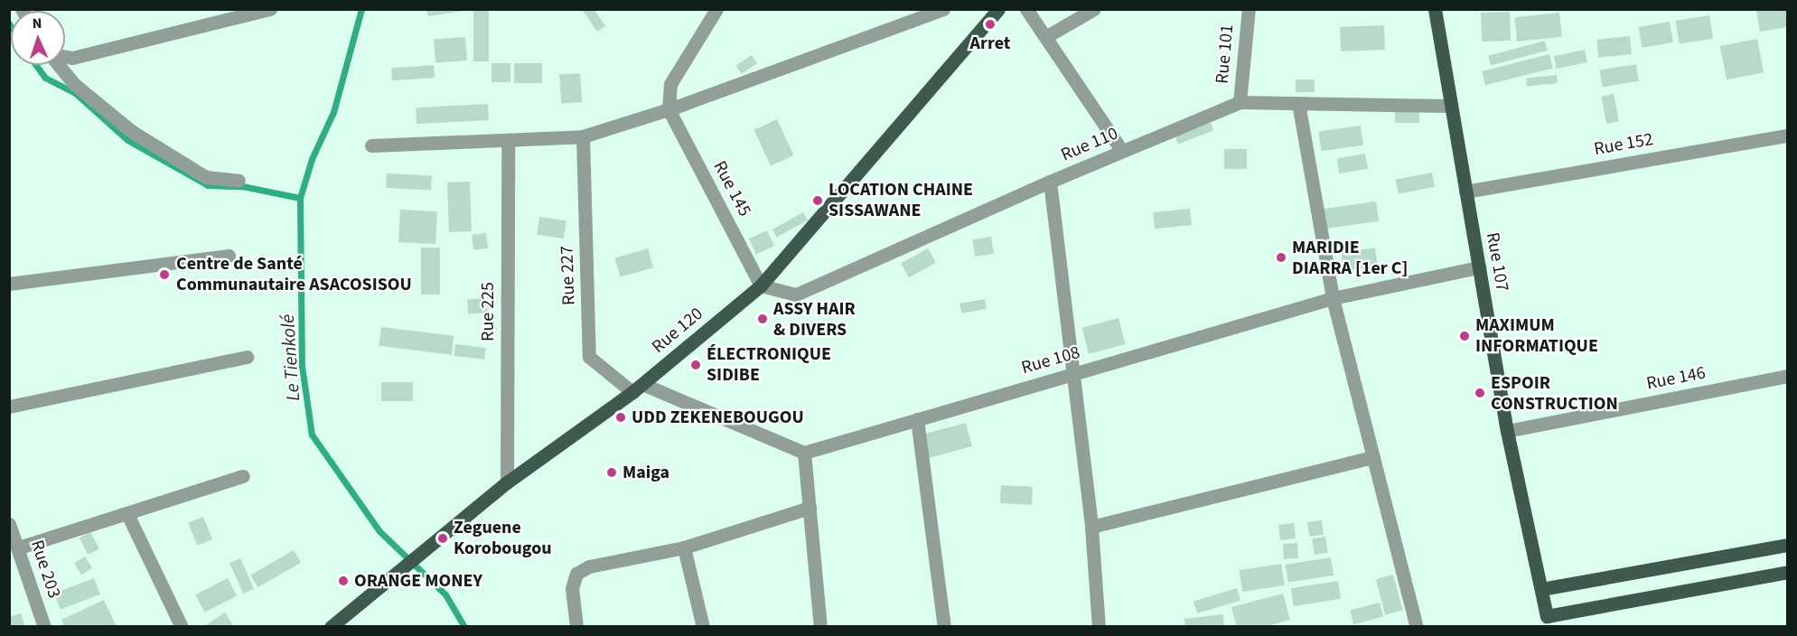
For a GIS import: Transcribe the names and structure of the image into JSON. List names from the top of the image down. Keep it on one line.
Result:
{"streets":{"main road":["Rue 107","Rue 120"],"street":["Rue 101","Rue 110","Rue 152","Rue 145","Rue 227","Rue 225","Rue 108","Rue 146","Rue 203"]},"crossings":[["Rue 101","Rue 110"],["Rue 110","Rue 145"],["Rue 110","Rue 107"],["Rue 110","Rue 120"],["Rue 152","Rue 107"],["Rue 145","Rue 120"],["Rue 107","Rue 108"],["Rue 107","Rue 146"],["Rue 227","Rue 120"],["Rue 225","Rue 120"]],"water":["Le Tienkolé"],"places":["Arret","LOCATION CHAINE SISSAWANE","MARIDIE DIARRA [1er C]","Centre de Santé Communautaire ASACOSISOU","ASSY HAIR & DIVERS","MAXIMUM INFORMATIQUE","ÉLECTRONIQUE SIDIBE","ESPOIR CONSTRUCTION","UDD ZEKENEBOUGOU","Maiga","Zeguene Korobougou","ORANGE MONEY"],"north":"top"}
